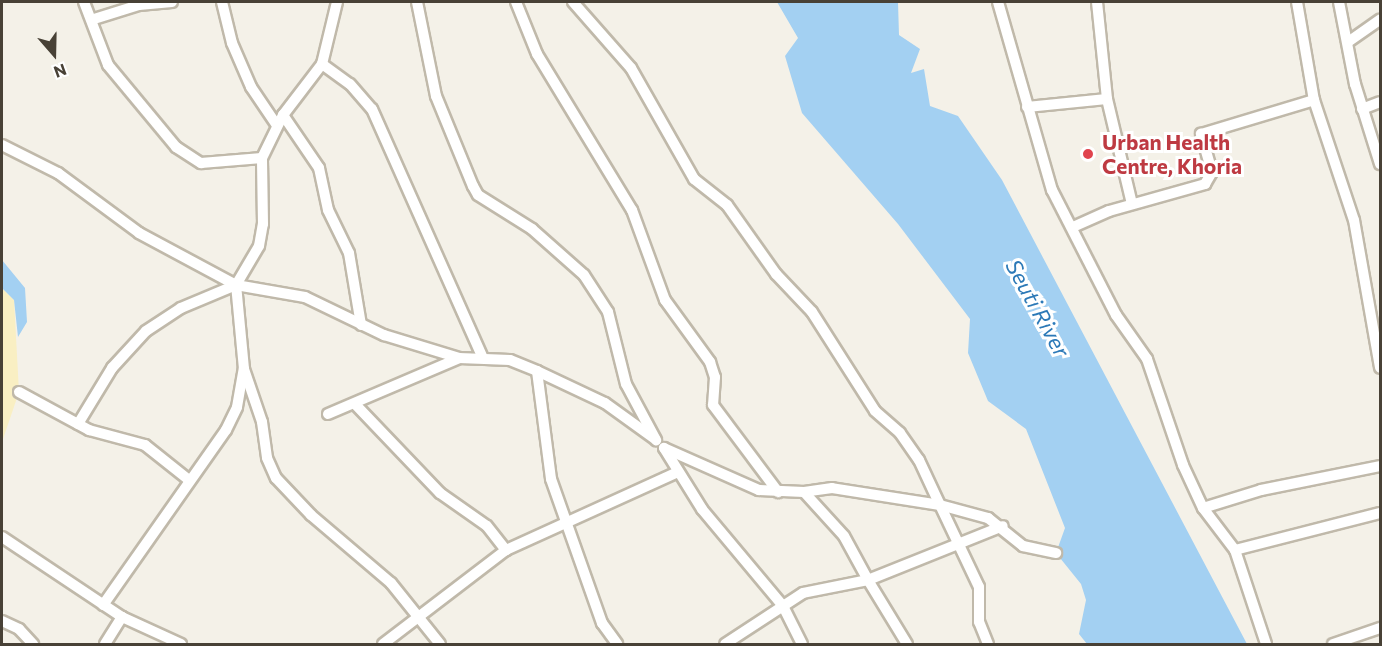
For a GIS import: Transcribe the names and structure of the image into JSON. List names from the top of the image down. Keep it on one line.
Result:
{"water":["Seuti River"],"places":["Urban Health Centre, Khoria"],"north":"bottom"}
